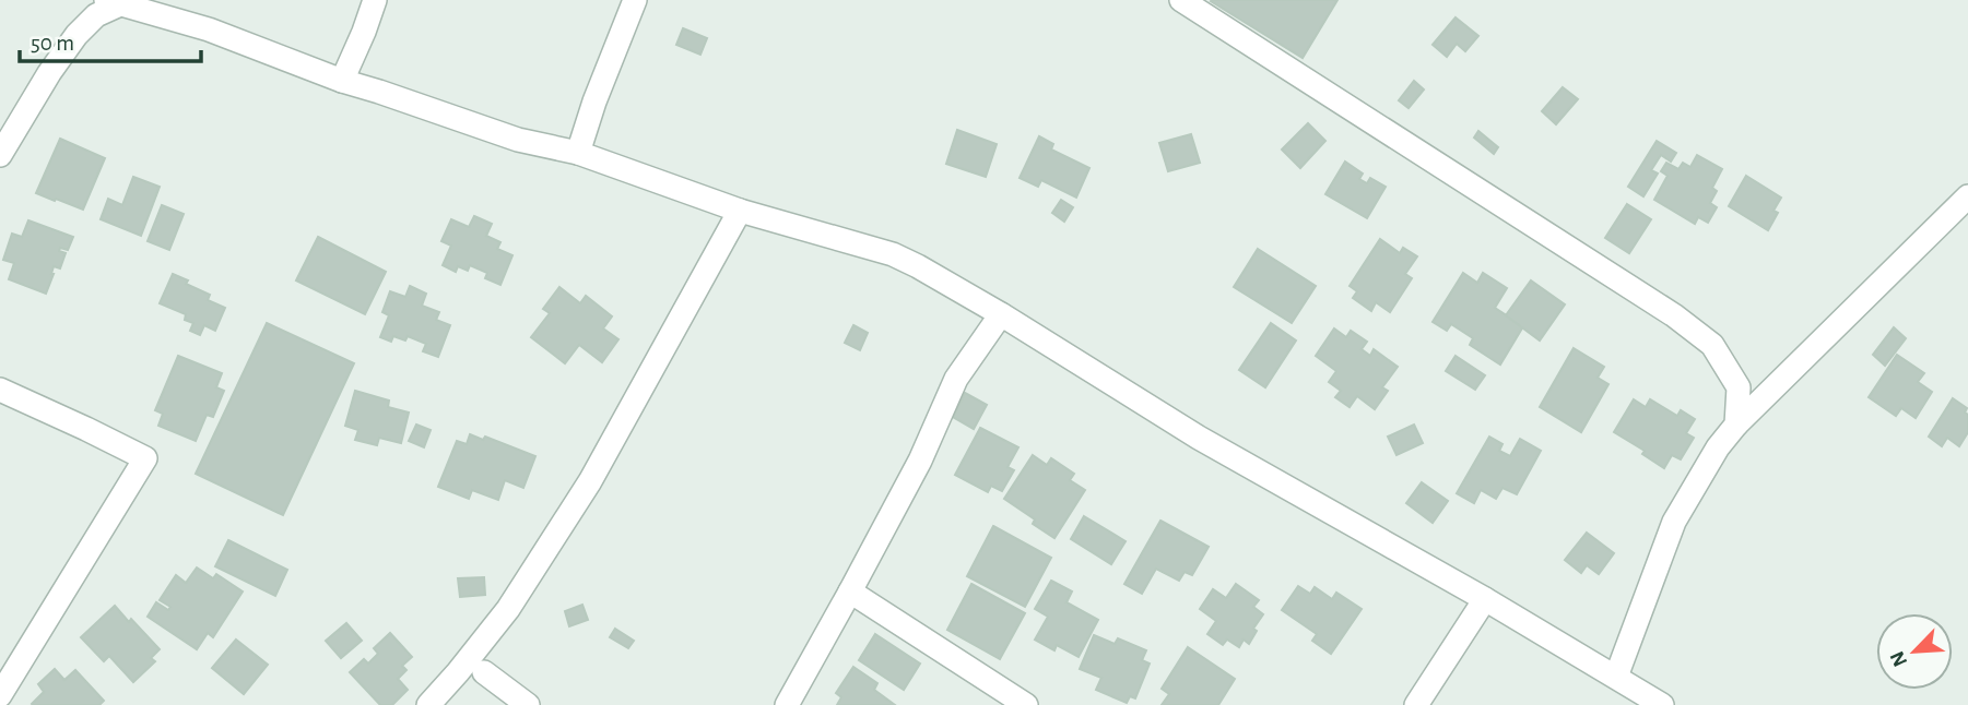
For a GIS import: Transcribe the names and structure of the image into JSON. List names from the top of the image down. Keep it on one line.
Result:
{"scale_bar":"50 m","north":"bottom left"}
